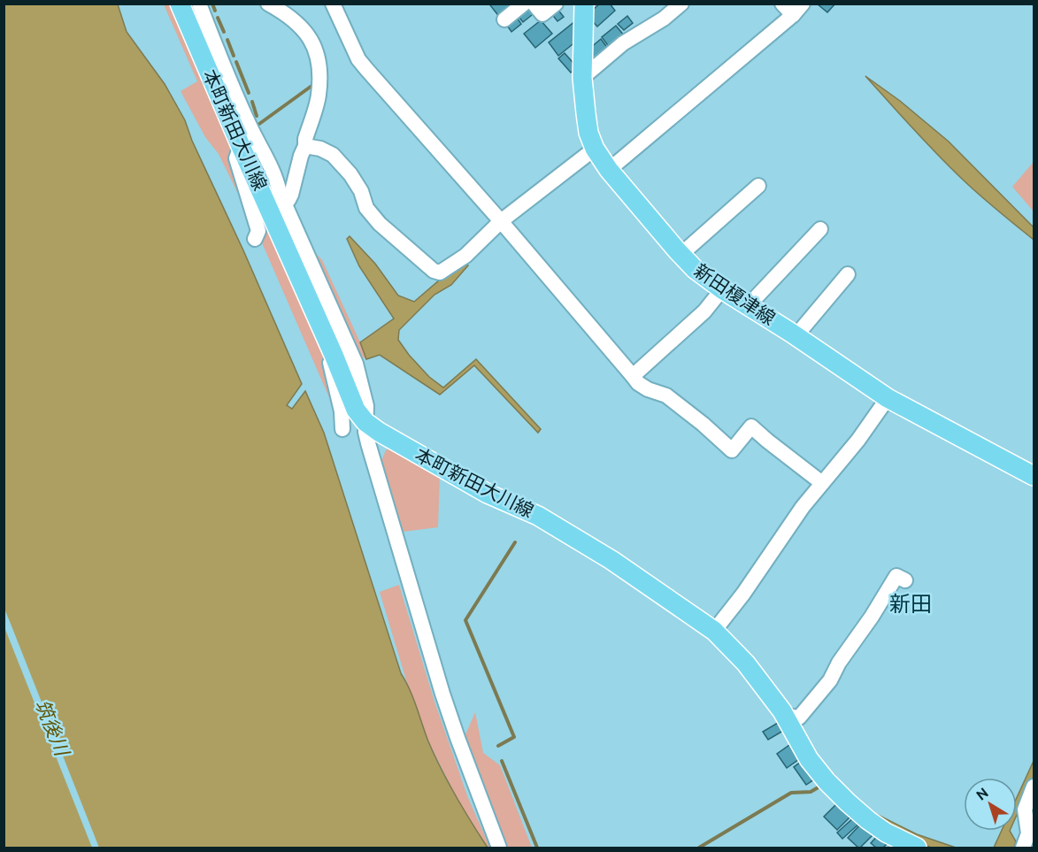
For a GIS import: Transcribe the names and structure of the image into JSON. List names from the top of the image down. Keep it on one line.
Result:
{"streets":{"main road":["本町新田大川線","新田榎津線"]},"districts":["新田"],"water":["筑後川"],"north":"top left"}
